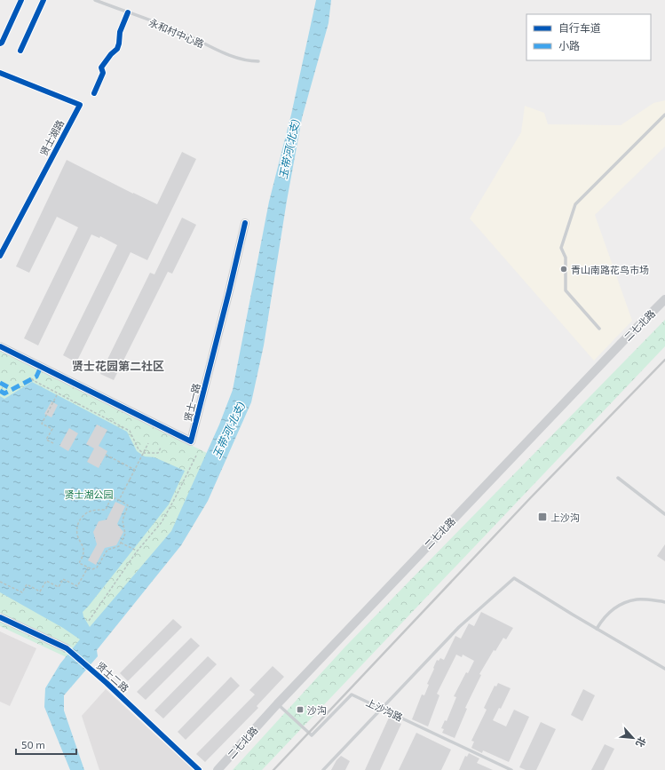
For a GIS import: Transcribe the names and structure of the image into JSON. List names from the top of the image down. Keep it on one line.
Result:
{"streets":{"main road":["二七北路","贤士一路","贤士二路"],"street":["贤士湖路"],"lane":["永和村中心路","上沙沟路"]},"crossings":[["二七北路","上沙沟路"]],"districts":["贤士花园第二社区"],"water":["玉带河(北支)"],"parks":["贤士湖公园"],"places":{"other":["青山南路花鸟市场"],"transit":["上沙沟","沙沟"]},"legend":["自行车道","小路"],"scale_bar":"50 m","north":"bottom right"}
